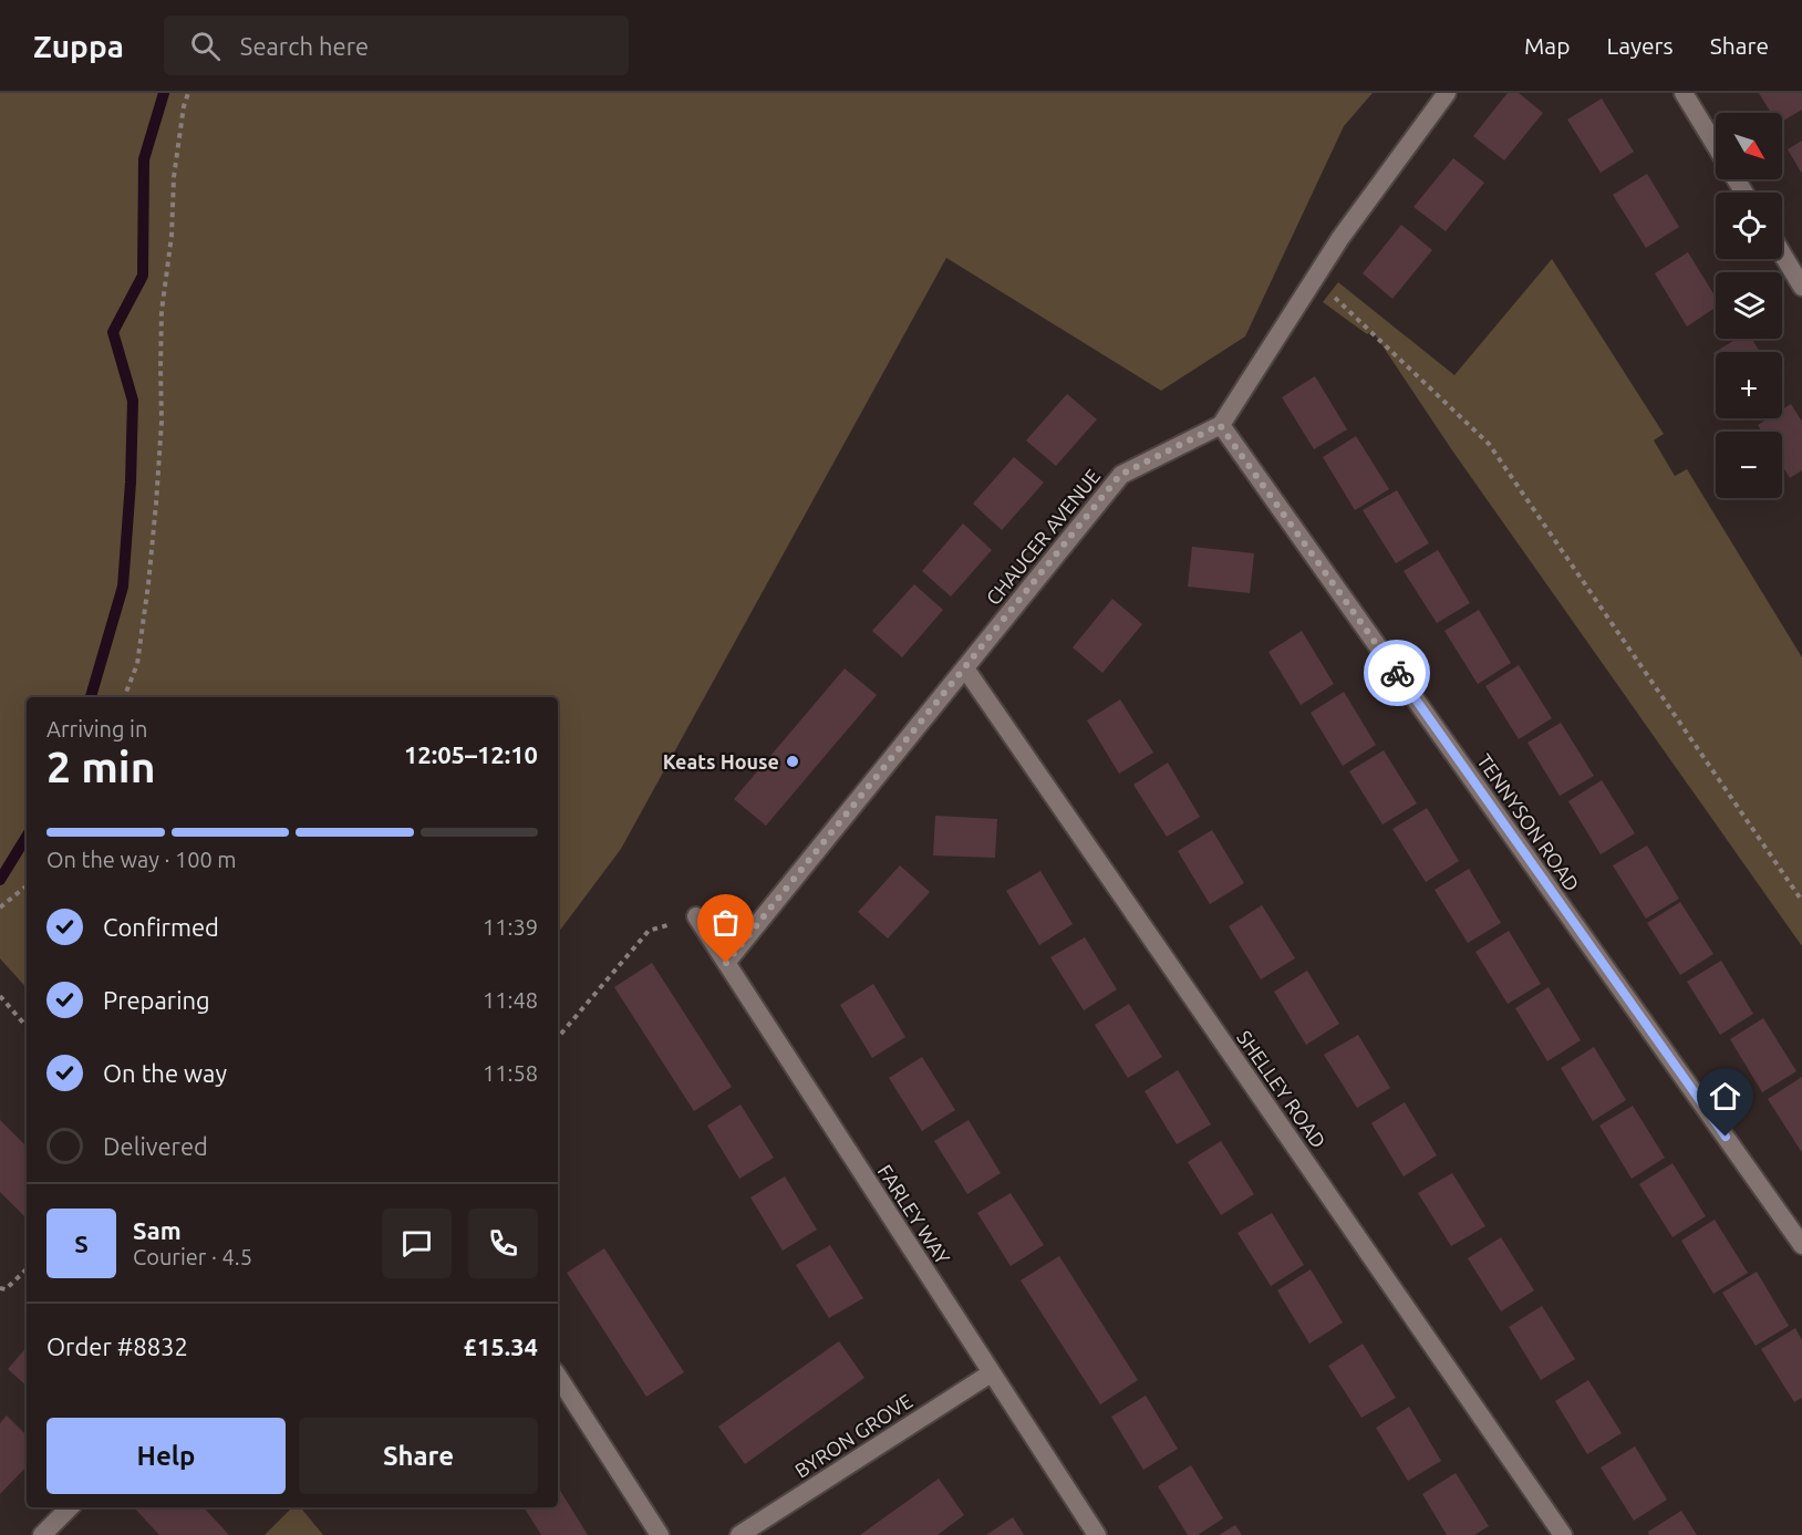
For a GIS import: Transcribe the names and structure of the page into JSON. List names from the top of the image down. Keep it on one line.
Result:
{"streets":{"street":["CHAUCER AVENUE","TENNYSON ROAD","SHELLEY ROAD","FARLEY WAY","BYRON GROVE"]},"crossings":[["CHAUCER AVENUE","TENNYSON ROAD"],["CHAUCER AVENUE","SHELLEY ROAD"],["CHAUCER AVENUE","FARLEY WAY"],["FARLEY WAY","BYRON GROVE"]],"places":["Keats House"],"north":"bottom right","page":{"header":"Zuppa","search":"Search here","nav":["Map","Layers","Share"],"map_buttons":["+","−"],"heading":["2 min","Arriving in","12:05–12:10"],"panel":["Sam","Courier · 4.5","Order #8832","£15.34"],"bar":"On the way · 100 m","list":[["Confirmed","11:39"],["Preparing","11:48"],["On the way","11:58"],"Delivered"],"round":"S","buttons":["Help","Share"]}}
